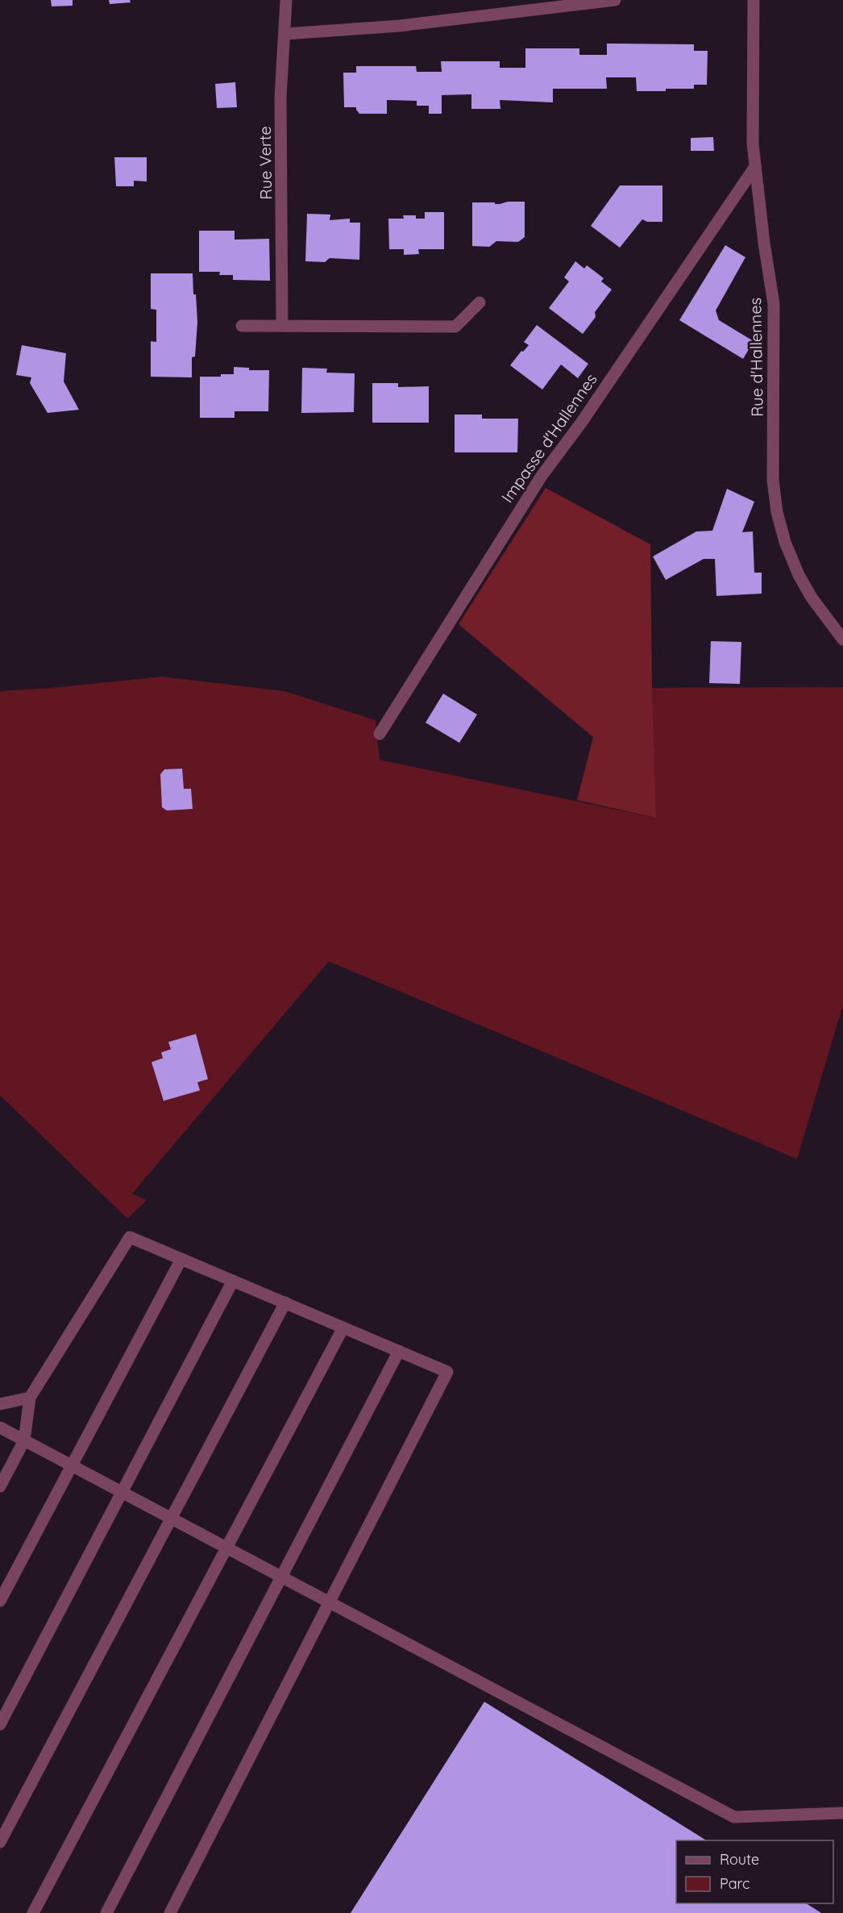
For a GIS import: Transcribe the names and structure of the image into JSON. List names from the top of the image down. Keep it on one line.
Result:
{"streets":{"street":["Rue Verte","Rue d'Hallennes","Impasse d'Hallennes"]},"crossings":[["Rue d'Hallennes","Impasse d'Hallennes"]],"legend":["Route","Parc"]}
